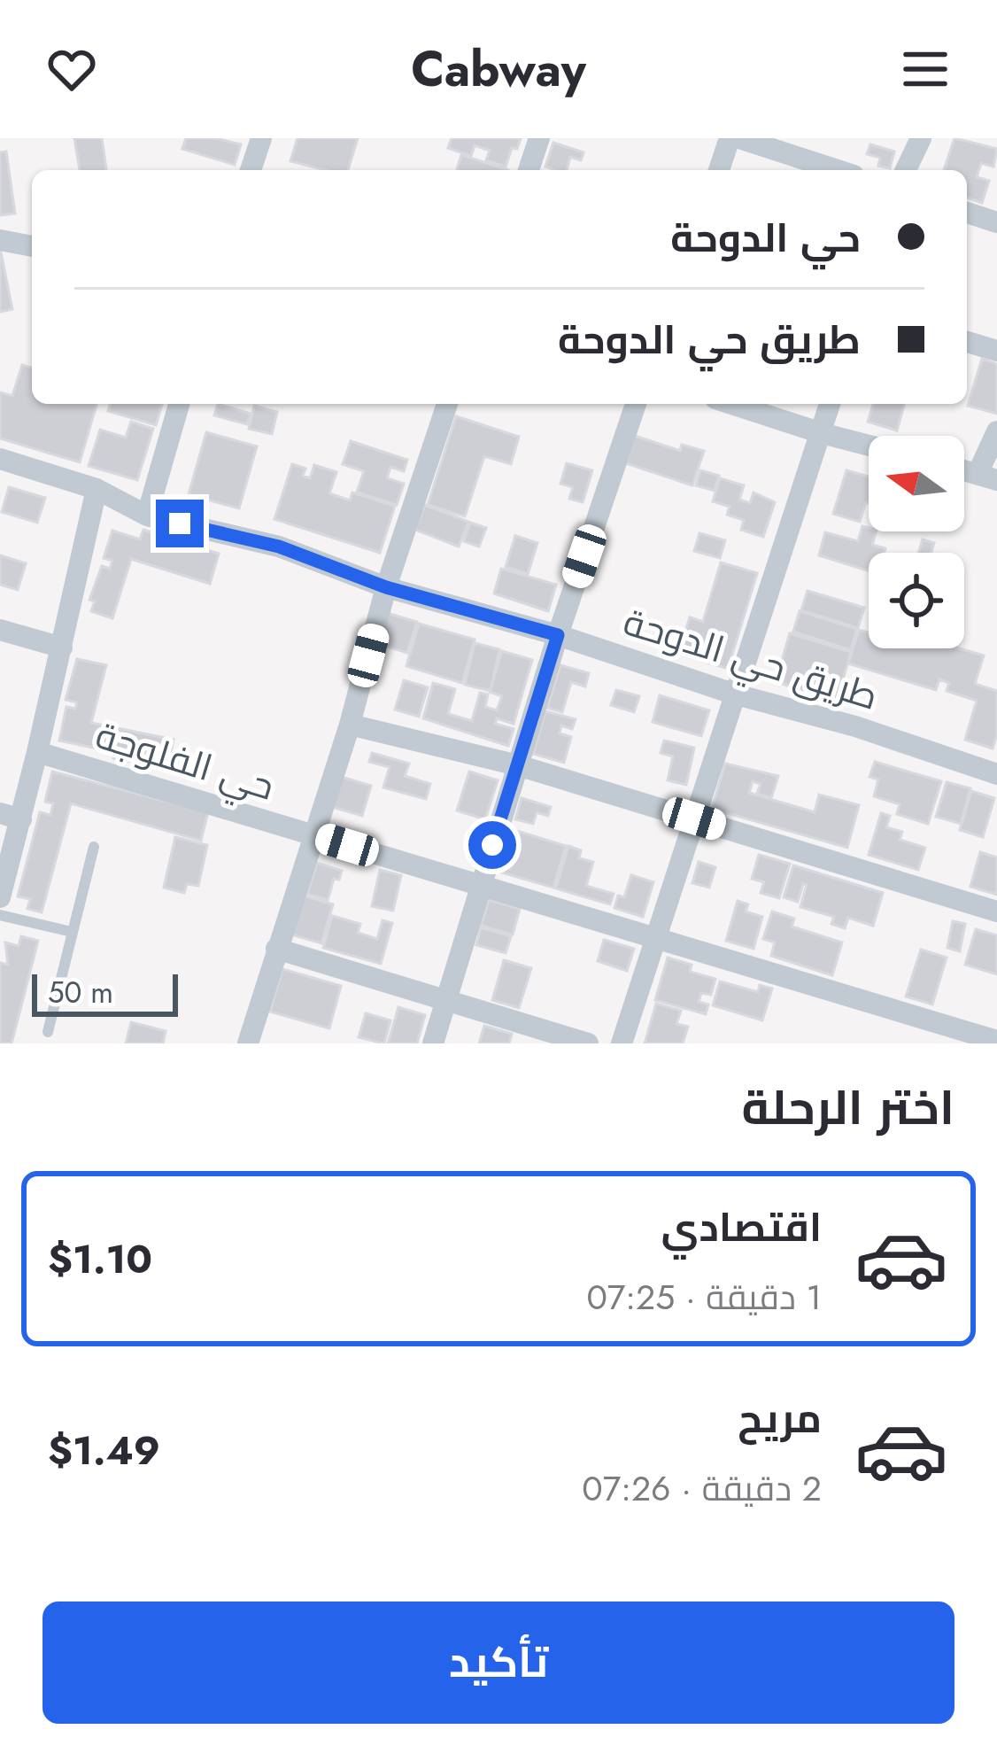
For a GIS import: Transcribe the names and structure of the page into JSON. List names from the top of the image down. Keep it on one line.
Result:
{"streets":{"street":["طريق حي الدوحة","حي الفلوجة"]},"crossings":[["طريق حي الدوحة","حي الفلوجة"]],"scale_bar":"50 m","north":"left","page":{"header":"Cabway","banner":["حي الدوحة","طريق حي الدوحة"],"scale":"50 m","heading":"اختر الرحلة","list":[{"name":"اقتصادي","note":"1 دقيقة · 07:25","value":"$1.10"},{"name":"مريح","note":"2 دقيقة · 07:26","value":"$1.49"}],"buttons":"تأكيد"}}
